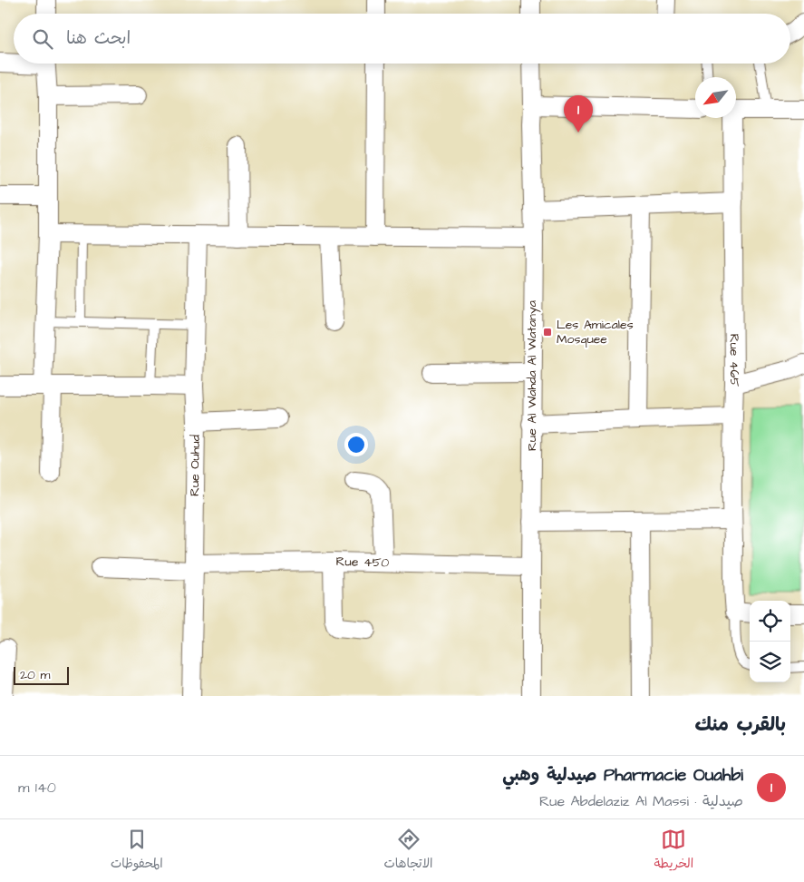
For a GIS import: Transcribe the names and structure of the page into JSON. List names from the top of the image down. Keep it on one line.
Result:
{"streets":{"street":["Rue 465","Rue Al Wahda Al Watanya","Rue Ouhud","Rue 450"]},"crossings":[["Rue Al Wahda Al Watanya","Rue 450"],["Rue Ouhud","Rue 450"]],"places":{"transit":["Les Amicales Mosquee"]},"scale_bar":"20 m","north":"bottom left","page":{"search":"ابحث هنا","pins":"1","scale":"20 m","heading":"بالقرب منك","list":[{"mark":"1","name":"Pharmacie Ouahbi صيدلية وهبي","note":"صيدلية · Rue Abdelaziz Al Massi","value":"140 m"}],"nav":["الخريطة","الاتجاهات","المحفوظات"]}}
